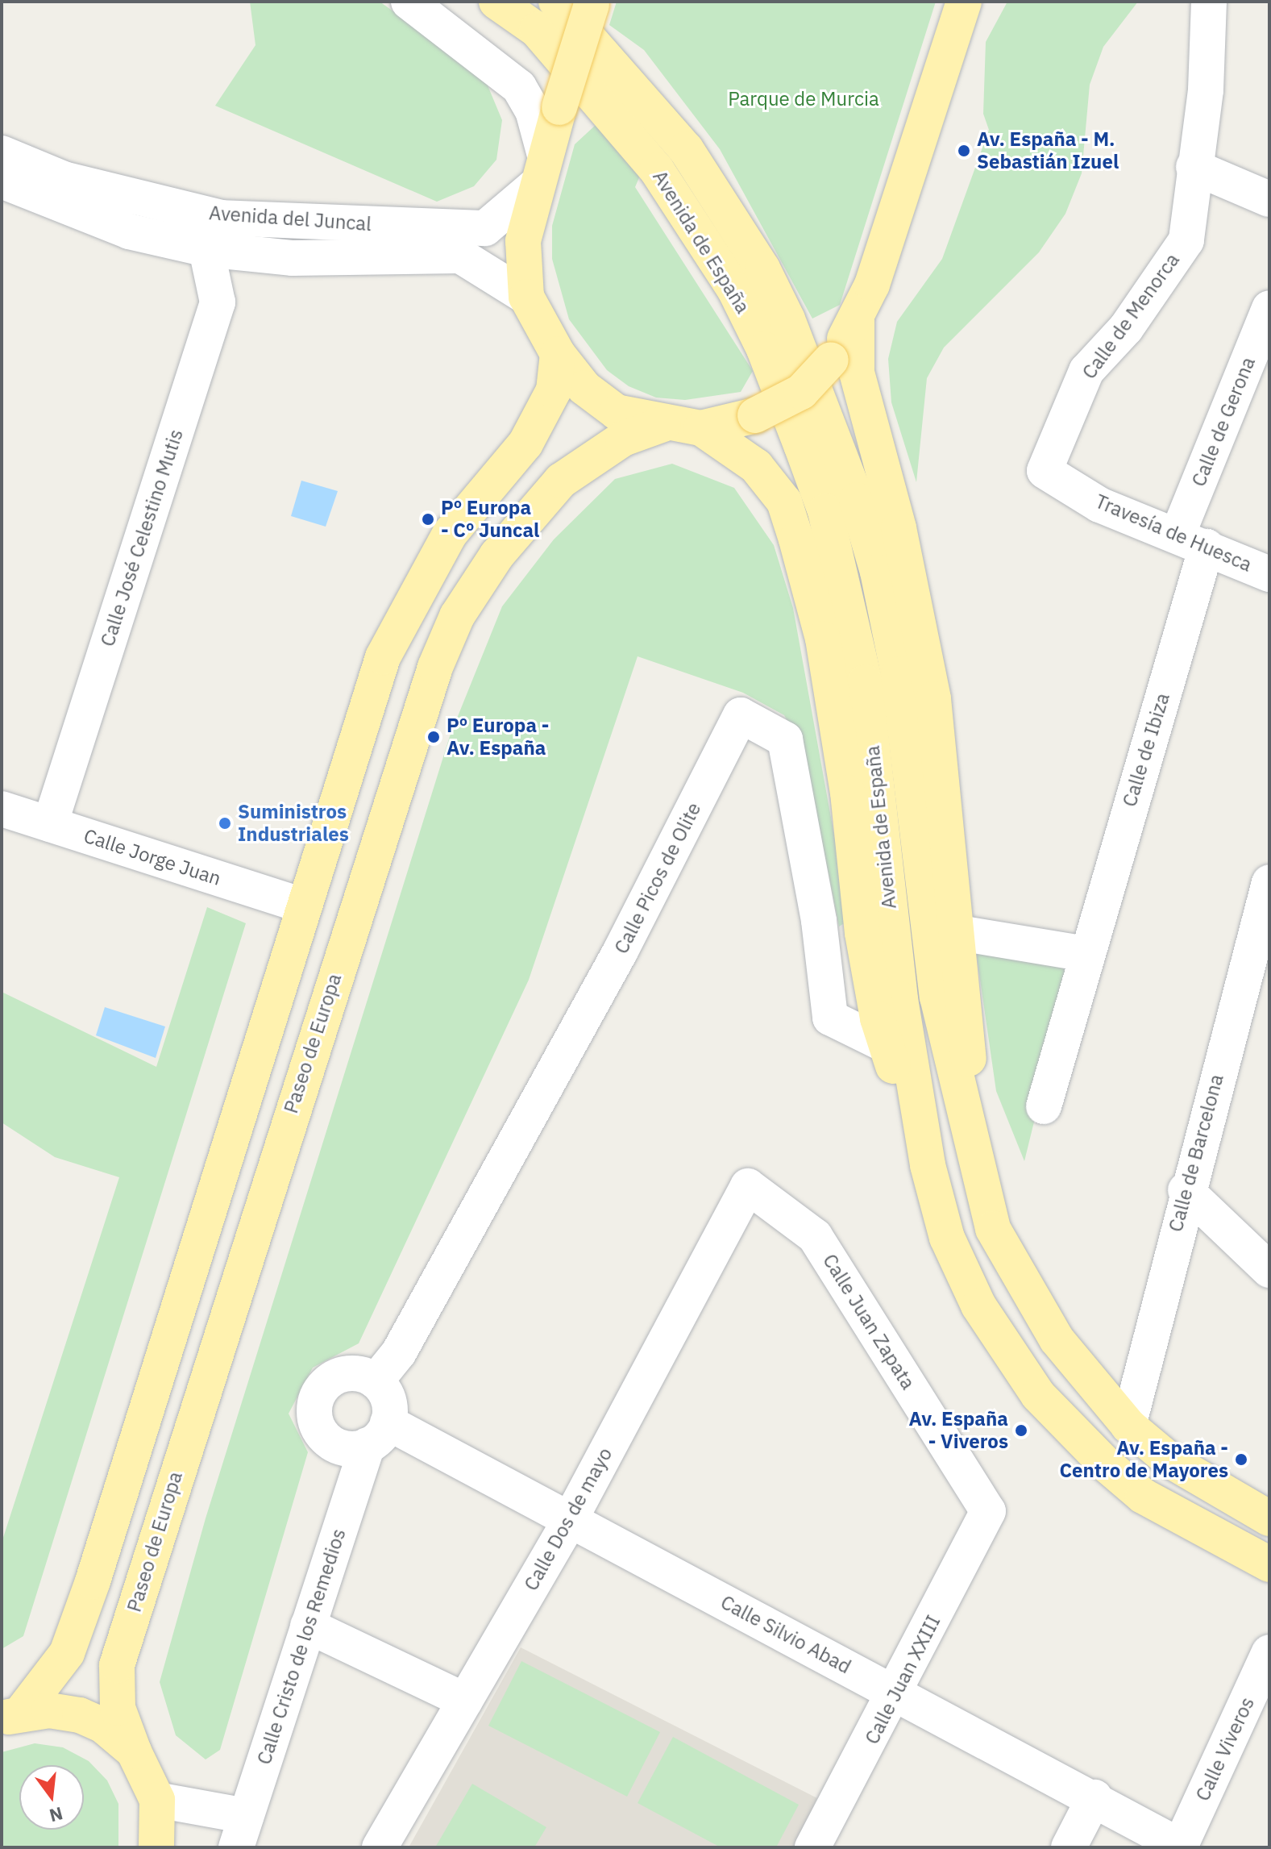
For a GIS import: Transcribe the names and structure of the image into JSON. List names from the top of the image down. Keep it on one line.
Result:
{"streets":{"main road":["Avenida de España","Paseo de Europa"],"street":["Avenida del Juncal","Calle de Menorca","Calle de Gerona","Travesía de Huesca","Calle José Celestino Mutis","Calle de Ibiza","Calle Jorge Juan","Calle Picos de Olite","Calle de Barcelona","Calle Juan Zapata","Calle Dos de mayo","Calle Silvio Abad","Calle Cristo de los Remedios","Calle Juan XXIII","Calle Viveros"]},"crossings":[["Avenida del Juncal","Calle José Celestino Mutis"],["Avenida de España","Calle de Barcelona"],["Calle de Menorca","Travesía de Huesca"],["Calle de Gerona","Travesía de Huesca"],["Calle de Gerona","Calle de Ibiza"],["Travesía de Huesca","Calle de Ibiza"],["Calle José Celestino Mutis","Calle Jorge Juan"],["Calle Picos de Olite","Calle Silvio Abad"],["Calle Picos de Olite","Calle Cristo de los Remedios"],["Calle Juan Zapata","Calle Dos de mayo"],["Calle Juan Zapata","Calle Juan XXIII"],["Calle Dos de mayo","Calle Silvio Abad"],["Calle Silvio Abad","Calle Cristo de los Remedios"],["Calle Silvio Abad","Calle Juan XXIII"],["Calle Silvio Abad","Calle Viveros"]],"parks":["Parque de Murcia"],"places":["Av. España - M. Sebastián Izuel","Pº Europa - Cº Juncal","Pº Europa - Av. España","Suministros Industriales","Av. España - Viveros","Av. España - Centro de Mayores"],"north":"bottom"}
